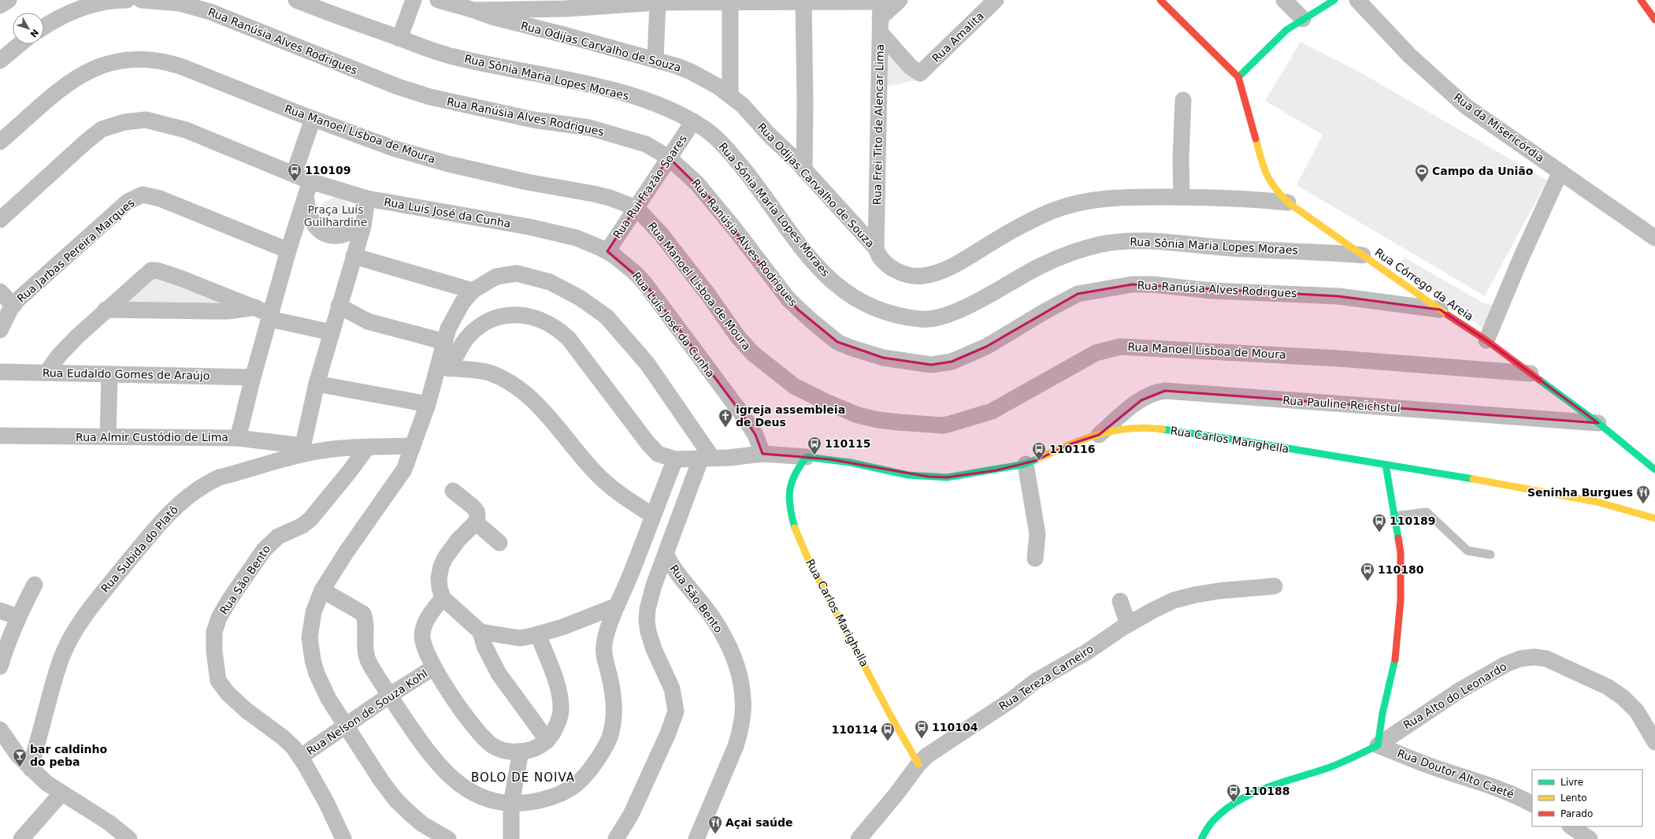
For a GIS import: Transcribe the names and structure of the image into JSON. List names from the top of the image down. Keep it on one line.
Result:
{"streets":{"street":["Rua Amalita","Rua Ranúsia Alves Rodrigues","Rua Odijas Carvalho de Souza","Rua Sônia Maria Lopes Moraes","Rua Frei Tito de Alencar Lima","Rua da Misericórdia","Rua Manoel Lisboa de Moura","Rua Rui Frazão Soares","Rua Luís José da Cunha","Rua Jarbas Pereira Marques","Rua Córrego da Areia","Rua Eudaldo Gomes de Araújo","Rua Pauline Reichstul","Rua Almir Custódio de Lima","Rua Carlos Marighella","Rua Subida do Platô","Rua São Bento","Rua Tereza Carneiro","Rua Alto do Leonardo","Rua Nelson de Souza Kohl","Rua Doutor Alto Caeté"]},"crossings":[["Rua Amalita","Rua Frei Tito de Alencar Lima"],["Rua Ranúsia Alves Rodrigues","Rua Rui Frazão Soares"],["Rua Ranúsia Alves Rodrigues","Rua Córrego da Areia"],["Rua Odijas Carvalho de Souza","Rua Frei Tito de Alencar Lima"],["Rua Odijas Carvalho de Souza","Rua Córrego da Areia"],["Rua Sônia Maria Lopes Moraes","Rua Rui Frazão Soares"],["Rua Sônia Maria Lopes Moraes","Rua Córrego da Areia"],["Rua Manoel Lisboa de Moura","Rua Rui Frazão Soares"],["Rua Manoel Lisboa de Moura","Rua Córrego da Areia"],["Rua Rui Frazão Soares","Rua Luís José da Cunha"],["Rua Luís José da Cunha","Rua Almir Custódio de Lima"],["Rua Luís José da Cunha","Rua Carlos Marighella"],["Rua Jarbas Pereira Marques","Rua Almir Custódio de Lima"],["Rua Córrego da Areia","Rua Pauline Reichstul"],["Rua Eudaldo Gomes de Araújo","Rua Almir Custódio de Lima"],["Rua Pauline Reichstul","Rua Carlos Marighella"],["Rua Carlos Marighella","Rua Tereza Carneiro"],["Rua Subida do Platô","Rua São Bento"],["Rua São Bento","Rua Nelson de Souza Kohl"],["Rua Alto do Leonardo","Rua Doutor Alto Caeté"]],"districts":["BOLO DE NOIVA"],"parks":["Praça Luís Guilhardine"],"places":{"bus stop":["110109","110115","110116","110189","110180","110104","110114","110188"],"sports":["Campo da União"],"church":["igreja assembleia de Deus"],"restaurant":["Seninha Burgues","Açai saúde"],"bar":["bar caldinho do peba"]},"legend":["Livre","Lento","Parado"],"north":"bottom right"}
